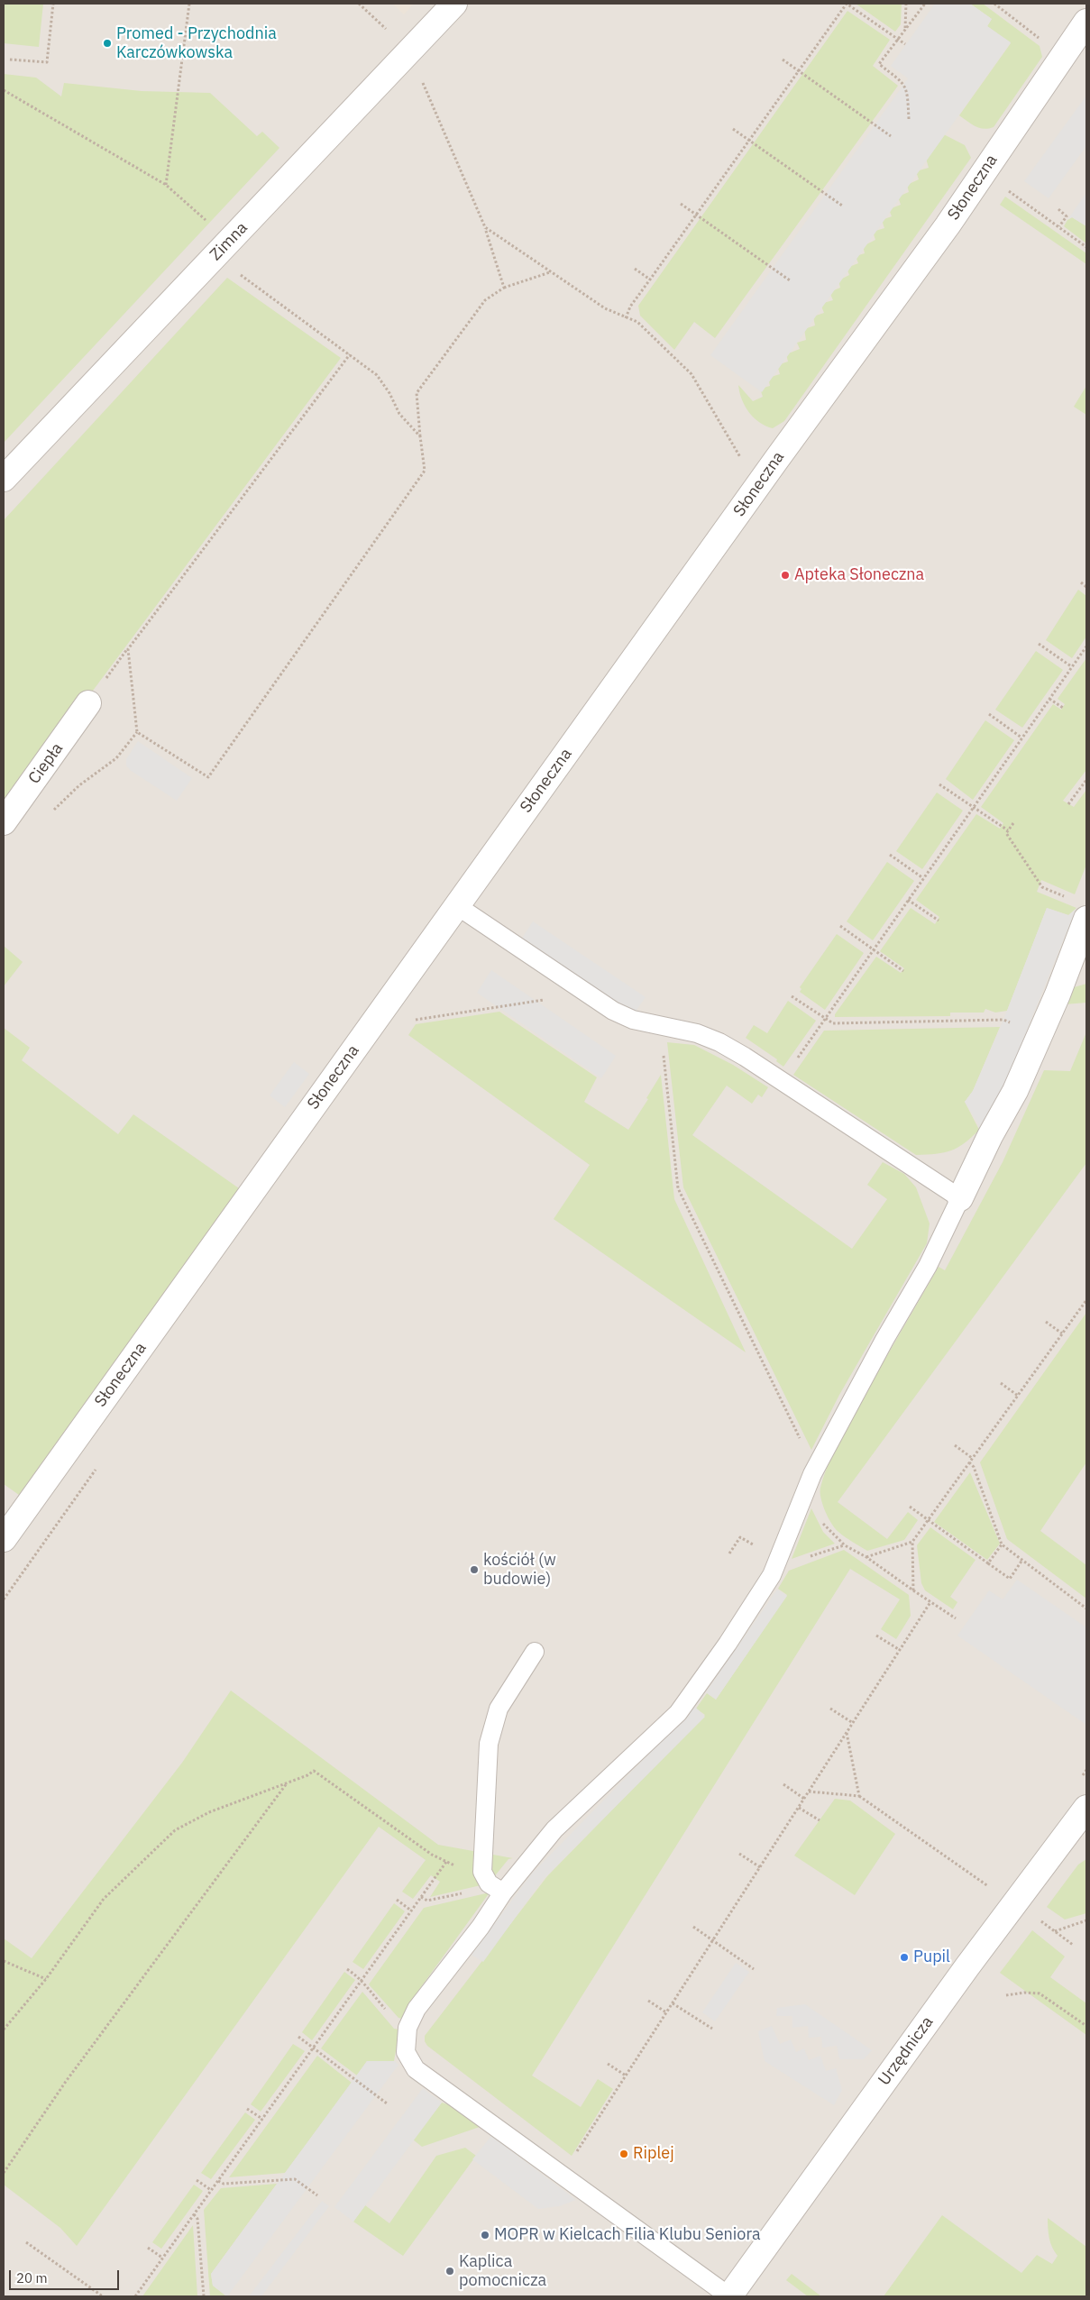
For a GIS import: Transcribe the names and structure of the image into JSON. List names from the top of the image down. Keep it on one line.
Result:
{"streets":{"street":["Słoneczna","Zimna","Ciepła","Urzędnicza"]},"places":["Promed - Przychodnia Karczówkowska","Apteka Słoneczna","kościół (w budowie)","Pupil","Riplej","MOPR w Kielcach Filia Klubu Seniora","Kaplica pomocnicza"],"scale_bar":"20 m"}
